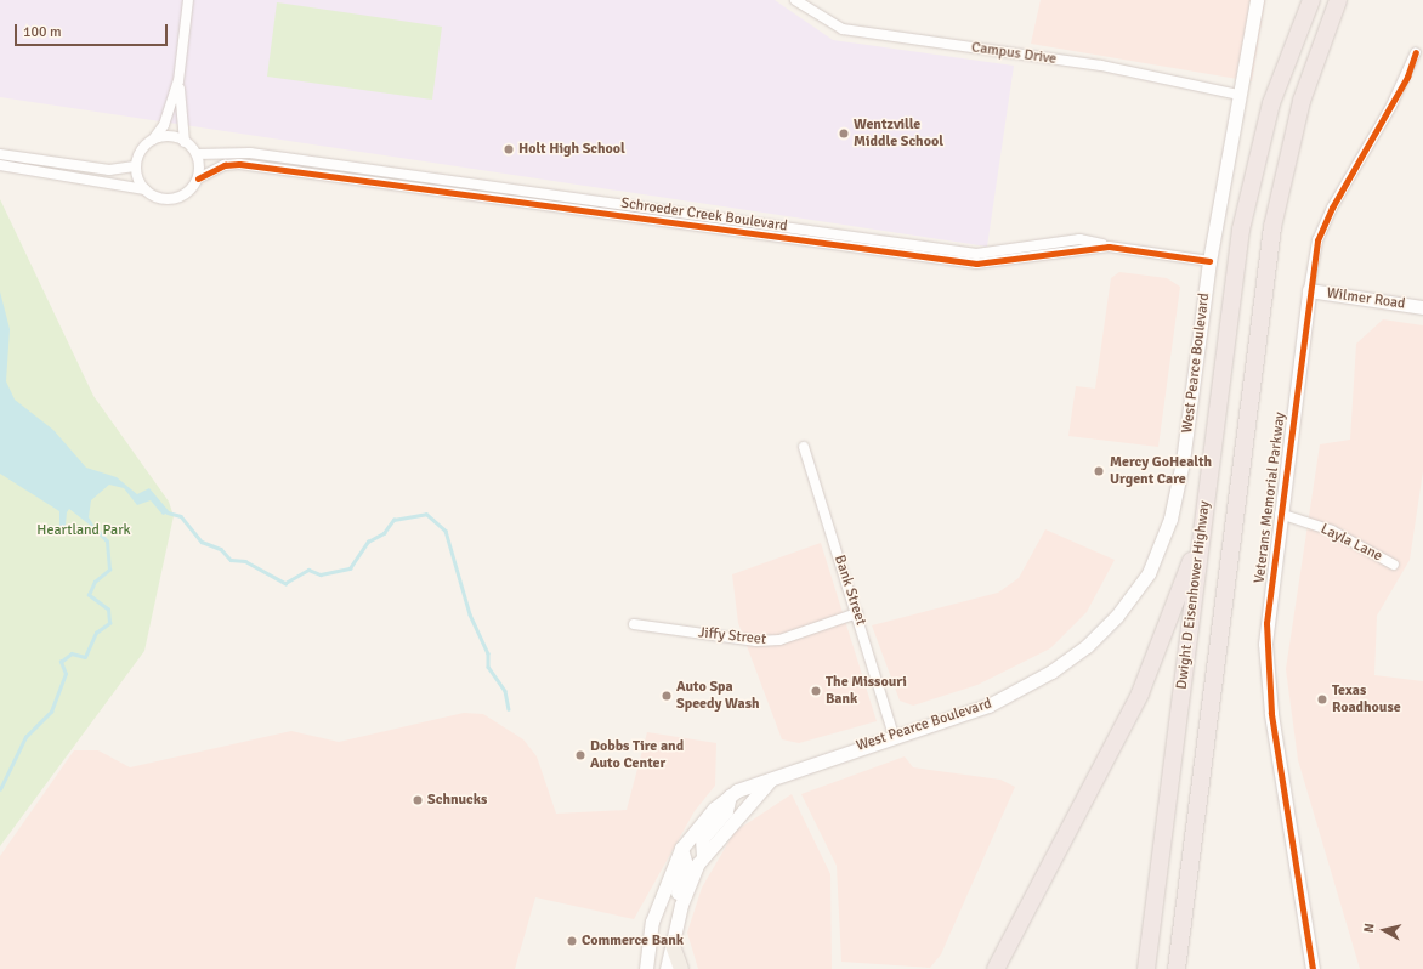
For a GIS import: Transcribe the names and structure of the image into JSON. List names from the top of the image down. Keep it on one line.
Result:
{"streets":{"highway":["Dwight D Eisenhower Highway"],"main road":["Wilmer Road","West Pearce Boulevard","Veterans Memorial Parkway"],"street":["Campus Drive","Schroeder Creek Boulevard","Layla Lane","Bank Street","Jiffy Street"]},"crossings":[["Campus Drive","West Pearce Boulevard"],["Schroeder Creek Boulevard","West Pearce Boulevard"],["Wilmer Road","Veterans Memorial Parkway"],["West Pearce Boulevard","Bank Street"],["Veterans Memorial Parkway","Layla Lane"],["Bank Street","Jiffy Street"]],"parks":["Heartland Park"],"places":["Wentzville Middle School","Holt High School","Mercy GoHealth Urgent Care","The Missouri Bank","Auto Spa Speedy Wash","Texas Roadhouse","Dobbs Tire and Auto Center","Schnucks","Commerce Bank"],"scale_bar":"100 m","north":"left"}
